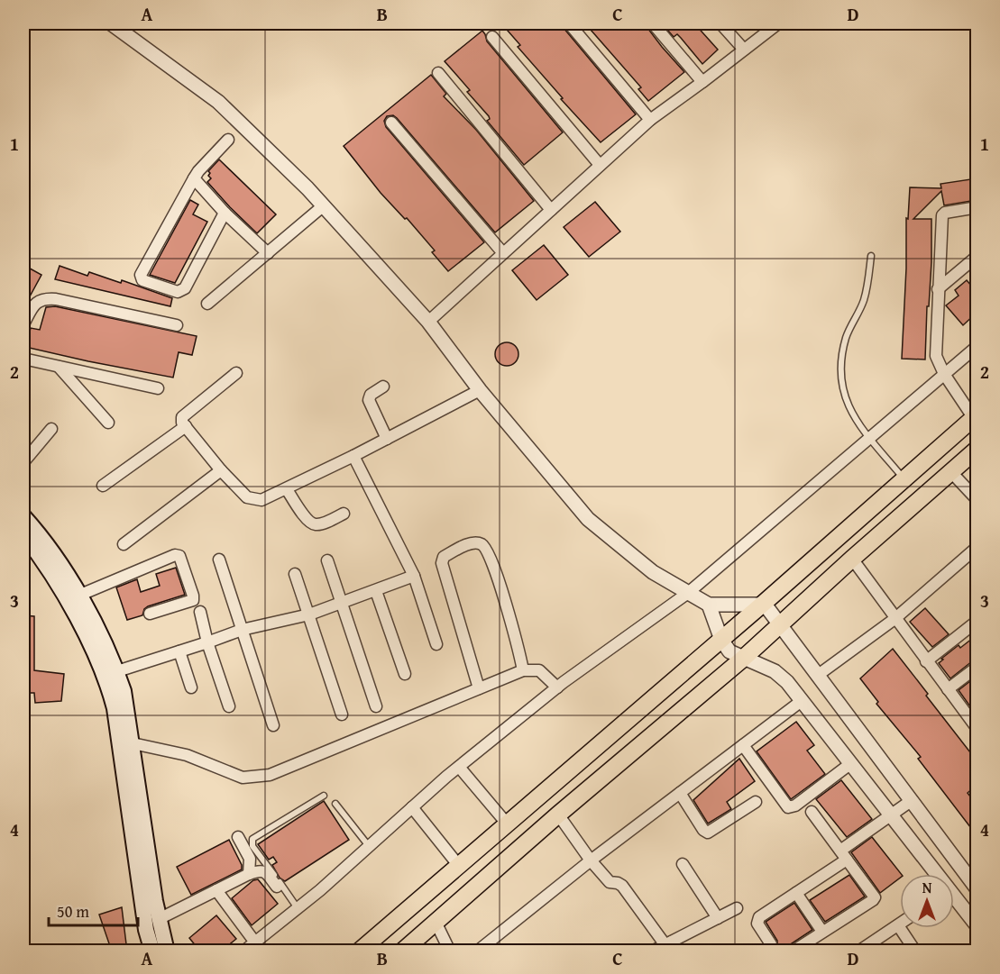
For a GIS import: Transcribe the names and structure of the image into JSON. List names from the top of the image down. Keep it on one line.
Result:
{"scale_bar":"50 m","north":"top","grid":{"columns":["A","B","C","D"],"rows":["1","2","3","4"]}}
